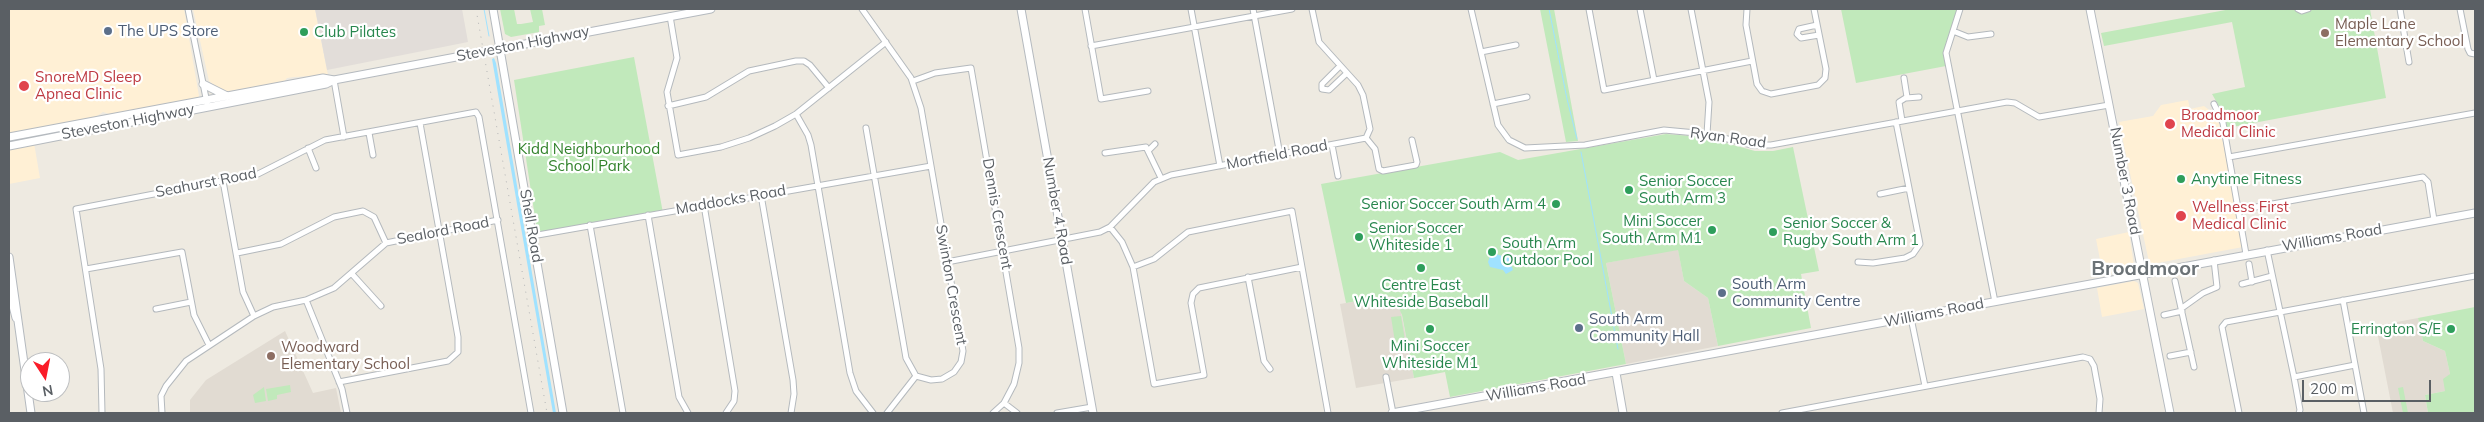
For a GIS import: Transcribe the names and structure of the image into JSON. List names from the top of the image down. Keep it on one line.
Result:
{"streets":{"main road":["Steveston Highway","Number 3 Road","Number 4 Road","Shell Road","Williams Road"],"street":["Ryan Road","Mortfield Road","Seahurst Road","Maddocks Road","Dennis Crescent","Sealord Road","Swinton Crescent"]},"crossings":[["Steveston Highway","Shell Road"],["Ryan Road","Number 3 Road"],["Mortfield Road","Number 4 Road"],["Mortfield Road","Dennis Crescent"],["Mortfield Road","Swinton Crescent"],["Number 3 Road","Williams Road"],["Seahurst Road","Sealord Road"],["Maddocks Road","Shell Road"],["Maddocks Road","Swinton Crescent"],["Dennis Crescent","Swinton Crescent"]],"districts":["Broadmoor"],"parks":["Kidd Neighbourhood School Park"],"places":["The UPS Store","Club Pilates","Maple Lane Elementary School","SnoreMD Sleep Apnea Clinic","Broadmoor Medical Clinic","Anytime Fitness","Senior Soccer South Arm 3","Senior Soccer South Arm 4","Wellness First Medical Clinic","Mini Soccer South Arm M1","Senior Soccer & Rugby South Arm 1","Senior Soccer Whiteside 1","South Arm Outdoor Pool","Centre East Whiteside Baseball","South Arm Community Centre","South Arm Community Hall","Mini Soccer Whiteside M1","Errington S/E","Woodward Elementary School"],"scale_bar":"200 m","north":"bottom"}
